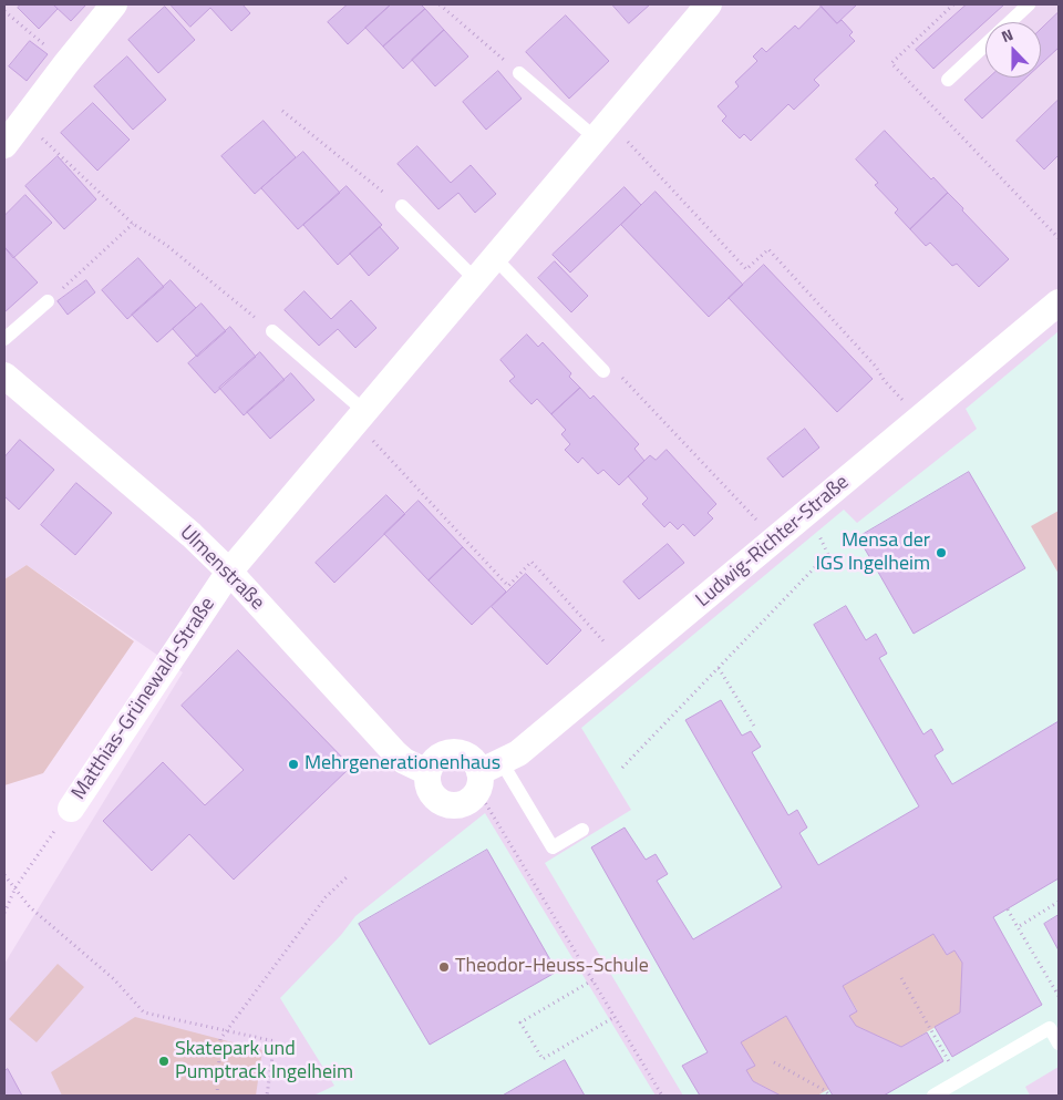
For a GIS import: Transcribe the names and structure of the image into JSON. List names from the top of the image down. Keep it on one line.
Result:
{"streets":{"street":["Ludwig-Richter-Straße","Ulmenstraße","Matthias-Grünewald-Straße"]},"crossings":[["Ludwig-Richter-Straße","Ulmenstraße"],["Ulmenstraße","Matthias-Grünewald-Straße"]],"places":["Mensa der IGS Ingelheim","Mehrgenerationenhaus","Theodor-Heuss-Schule","Skatepark und Pumptrack Ingelheim"],"north":"top"}
